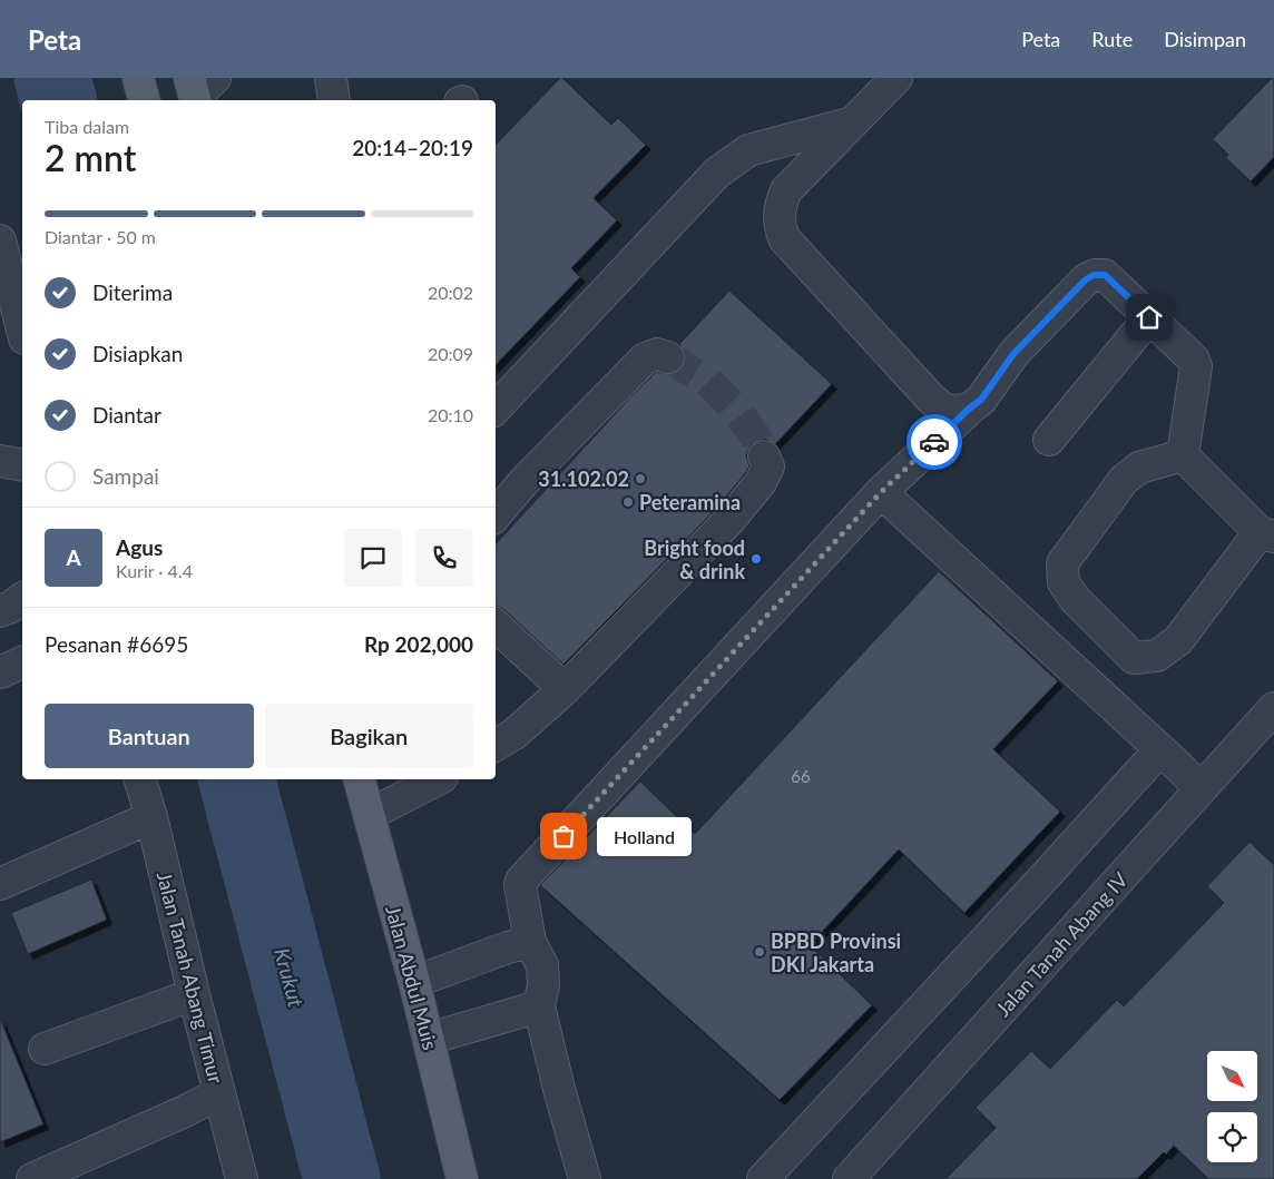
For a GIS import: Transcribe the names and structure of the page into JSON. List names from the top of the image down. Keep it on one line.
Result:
{"streets":{"main road":["Jalan Abdul Muis"],"street":["Jalan Tanah Abang IV","Jalan Tanah Abang Timur"]},"water":["Krukut"],"places":["31.102.02","Peteramina","Bright food & drink","Holland","BPBD Provinsi DKI Jakarta"],"house_numbers":["66"],"north":"bottom right","page":{"header":"Peta","nav":["Peta","Rute","Disimpan"],"heading":["2 mnt","Tiba dalam","20:14–20:19"],"panel":["Agus","Kurir · 4.4","Pesanan #6695","Rp 202,000"],"bar":"Diantar · 50 m","list":[["Diterima","20:02"],["Disiapkan","20:09"],["Diantar","20:10"],"Sampai"],"round":"A","buttons":["Bantuan","Bagikan"],"bubble":"Holland"}}
